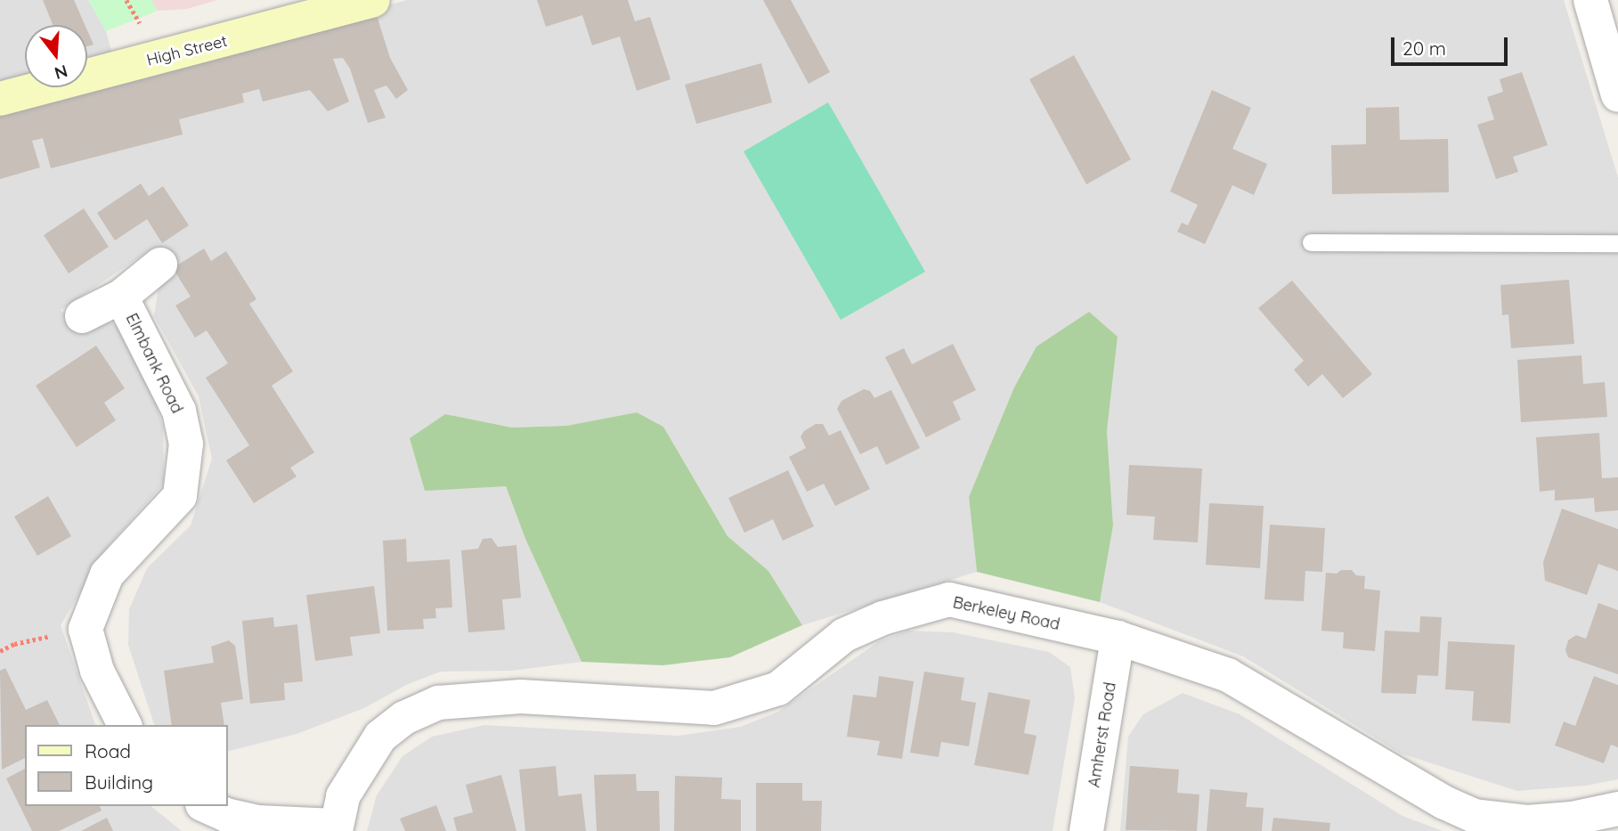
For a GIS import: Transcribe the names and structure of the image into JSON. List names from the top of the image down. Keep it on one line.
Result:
{"streets":{"street":["High Street","Elmbank Road","Berkeley Road","Amherst Road"]},"crossings":[["Berkeley Road","Amherst Road"]],"legend":["Road","Building"],"scale_bar":"20 m","north":"bottom"}
